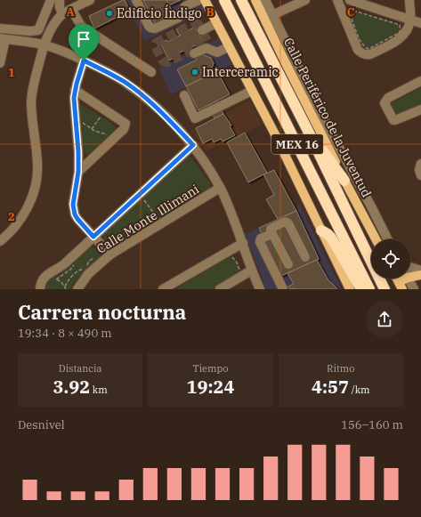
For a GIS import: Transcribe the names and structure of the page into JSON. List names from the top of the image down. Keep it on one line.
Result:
{"streets":{"highway":["MEX 16"],"main road":["Calle Periférico de la Juventud"],"street":["Calle Monte Illimani"]},"places":["Edificio Índigo","Interceramic"],"page":{"heading":["Carrera nocturna","19:34 · 8 × 490 m"],"stats":[["Distancia","3.92 km"],["Tiempo","19:24"],["Ritmo","4:57 /km"]],"chart":["Desnivel","156–160 m"]},"grid":{"columns":["A","B","C"],"rows":["1","2"]}}
